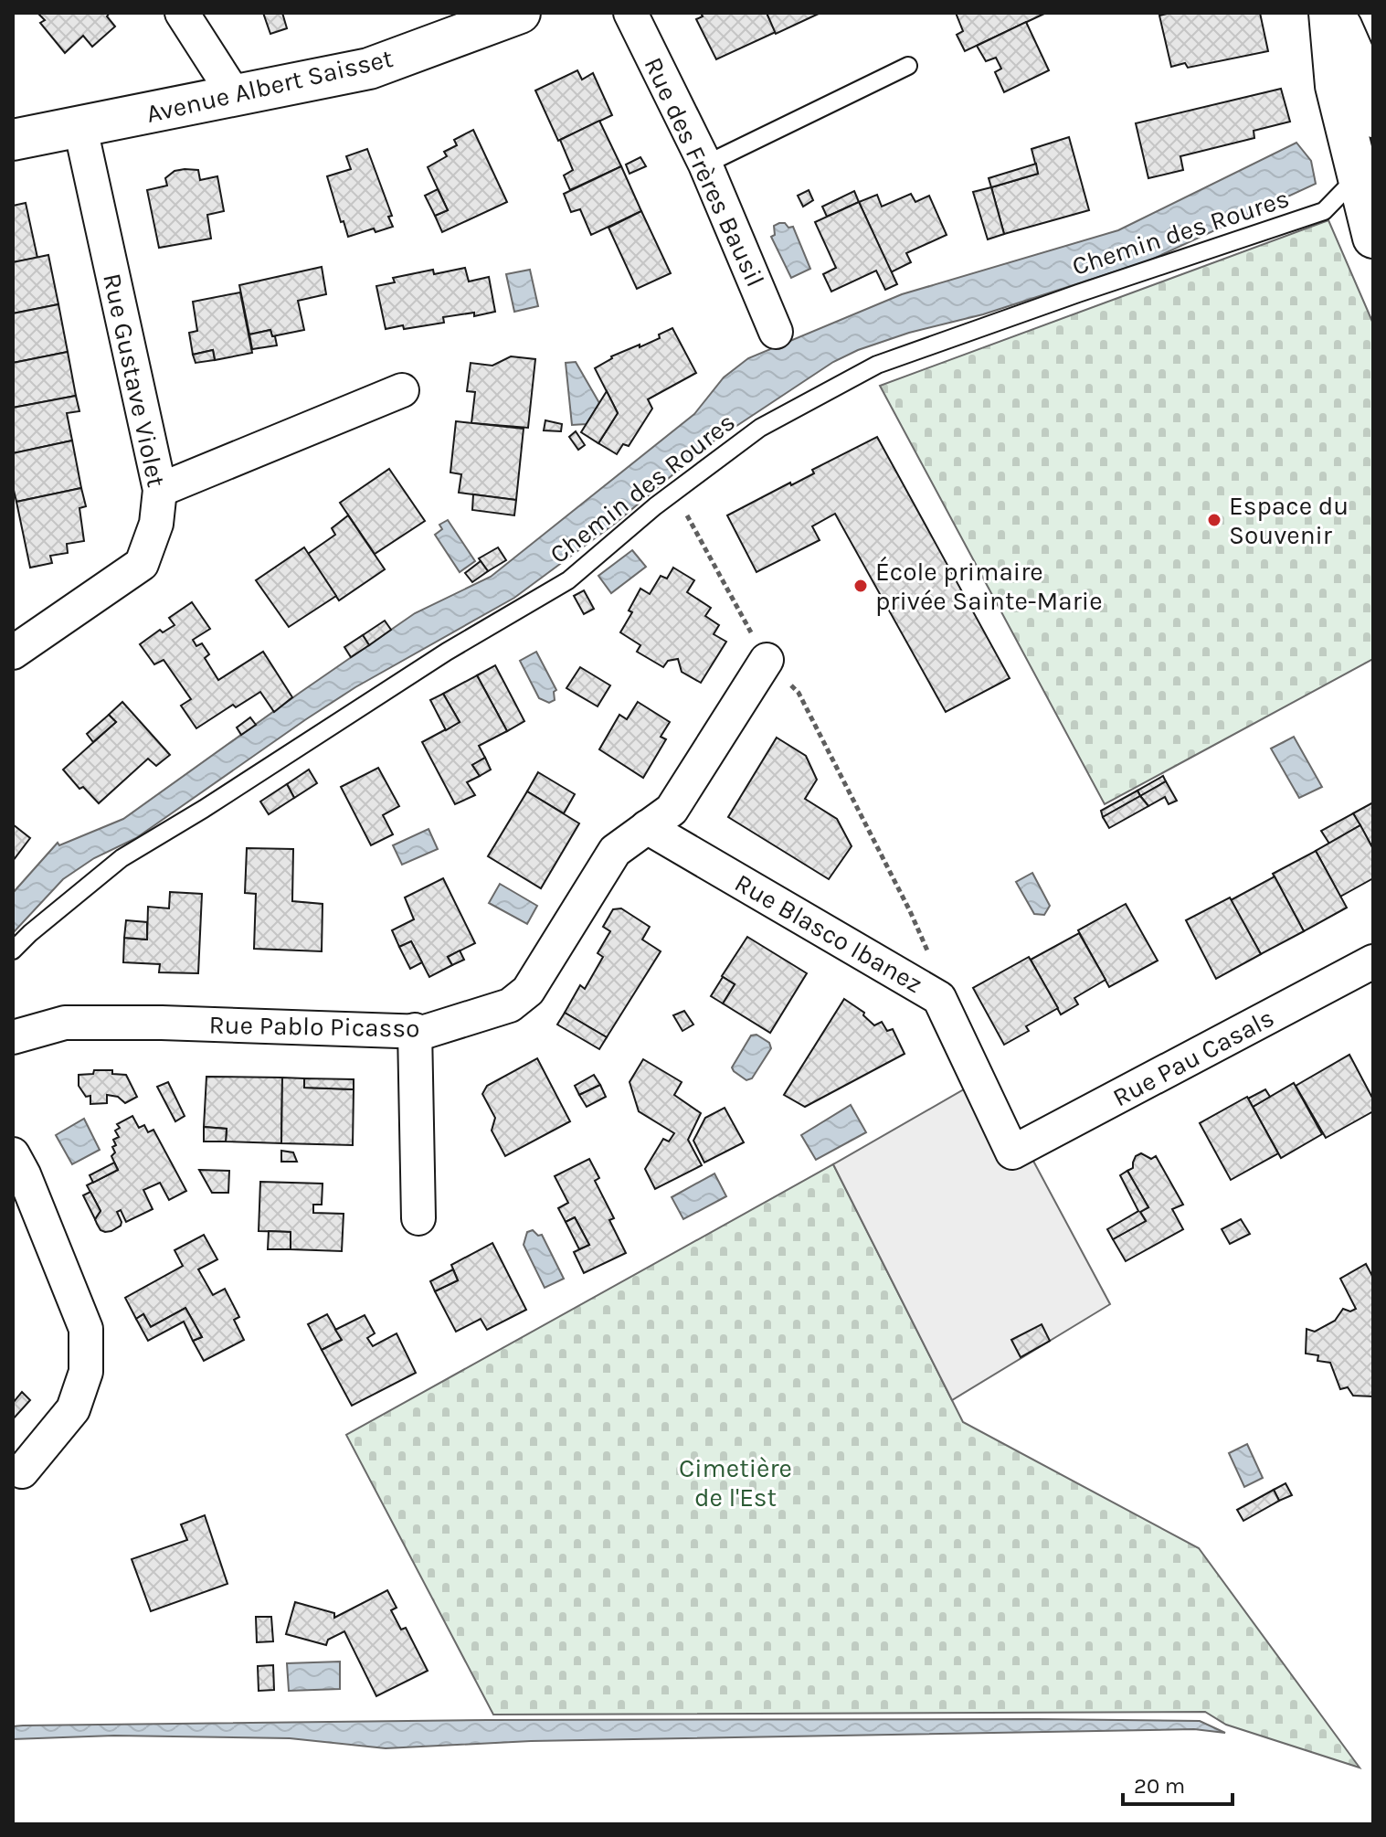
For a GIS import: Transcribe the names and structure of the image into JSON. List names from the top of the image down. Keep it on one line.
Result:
{"streets":{"street":["Avenue Albert Saisset","Rue des Frères Bausil","Rue Gustave Violet","Rue Blasco Ibanez","Rue Pablo Picasso","Rue Pau Casals"],"lane":["Chemin des Roures"]},"crossings":[["Avenue Albert Saisset","Rue Gustave Violet"],["Rue Blasco Ibanez","Rue Pablo Picasso"],["Rue Blasco Ibanez","Rue Pau Casals"]],"parks":["Cimetière de l'Est"],"places":["Espace du Souvenir","École primaire privée Sainte-Marie"],"scale_bar":"20 m"}
